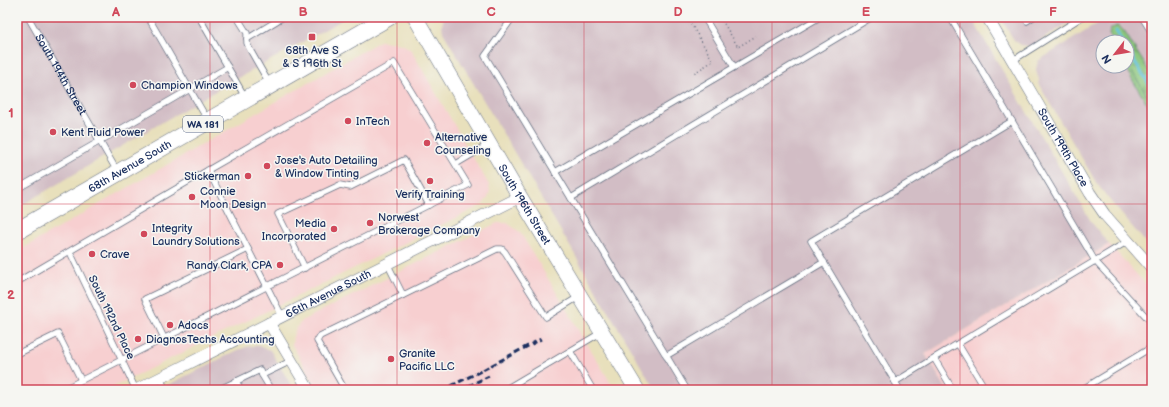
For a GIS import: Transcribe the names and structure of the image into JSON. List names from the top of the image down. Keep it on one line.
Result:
{"streets":{"main road":["WA 181","68th Avenue South","South 196th Street"],"street":["South 199th Place","66th Avenue South"],"lane":["South 194th Street","South 192nd Place"]},"crossings":[["South 194th Street","68th Avenue South"],["South 196th Street","66th Avenue South"],["66th Avenue South","South 192nd Place"]],"places":{"transit":["68th Ave S & S 196th St"],"other":["Champion Windows","InTech","Kent Fluid Power","Alternative Counseling","Jose's Auto Detailing & Window Tinting","Stickerman","Verify Training","Connie Moon Design","Norwest Brokerage Company","Media Incorporated","Integrity Laundry Solutions","Crave","Randy Clark, CPA","Adocs","DiagnosTechs Accounting","Granite Pacific LLC"]},"north":"bottom left","grid":{"columns":["A","B","C","D","E","F"],"rows":["1","2"]}}
